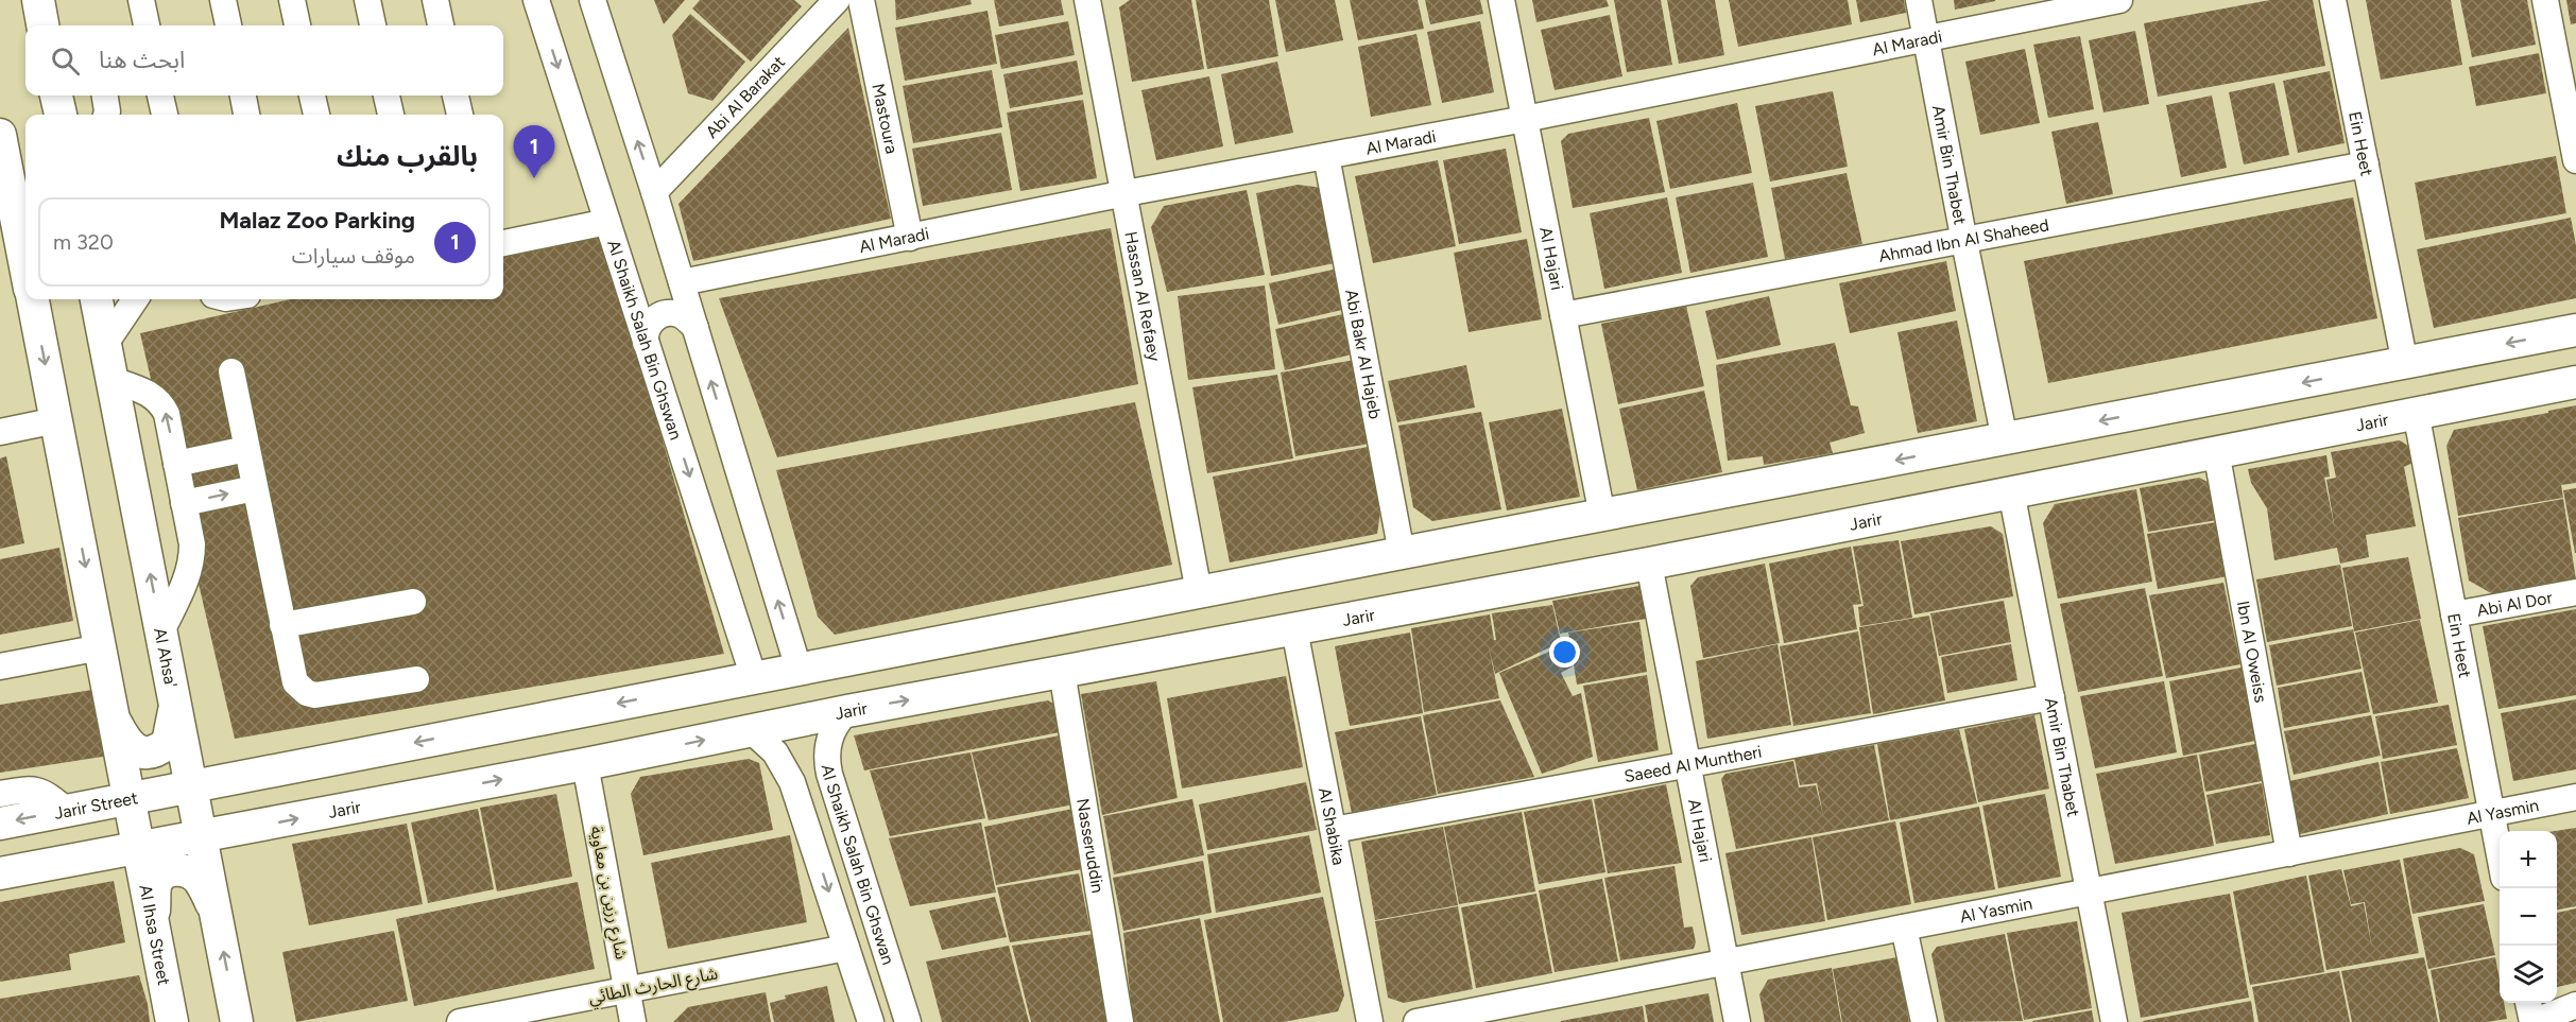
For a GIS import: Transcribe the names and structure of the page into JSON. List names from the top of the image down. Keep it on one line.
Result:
{"streets":{"main road":["Jarir","Al Ahsa'","Jarir Street","Al Ihsa Street"],"street":["Al Maradi","Abi Al Barakat","Mastoura","Ein Heet","Amir Bin Thabet","Ahmad Ibn Al Shaheed","Al Hajari","Hassan Al Refaey","Al Shaikh Salah Bin Ghswan","Abi Bakr Al Hajeb","Abi Al Dor","Ibn Al Oweiss","Saeed Al Muntheri","Al Yasmin","Al Shabika","Nasseruddin","شارع رزين بن معاوية","شارع الحارث الطائي"]},"crossings":[["Al Maradi","Mastoura"],["Al Maradi","Amir Bin Thabet"],["Al Maradi","Al Hajari"],["Al Maradi","Hassan Al Refaey"],["Al Maradi","Abi Bakr Al Hajeb"],["Ein Heet","Ahmad Ibn Al Shaheed"],["Ein Heet","Jarir"],["Ein Heet","Abi Al Dor"],["Ein Heet","Al Yasmin"],["Amir Bin Thabet","Ahmad Ibn Al Shaheed"],["Amir Bin Thabet","Jarir"],["Amir Bin Thabet","Saeed Al Muntheri"],["Amir Bin Thabet","Al Yasmin"],["Ahmad Ibn Al Shaheed","Al Hajari"],["Al Hajari","Jarir"],["Al Hajari","Saeed Al Muntheri"],["Al Hajari","Al Yasmin"],["Al Shaikh Salah Bin Ghswan","Jarir"],["Al Shaikh Salah Bin Ghswan","شارع الحارث الطائي"],["Jarir","Ibn Al Oweiss"],["Jarir","Al Ahsa'"],["Jarir","Al Shabika"],["Jarir","Nasseruddin"],["Jarir","شارع رزين بن معاوية"],["Jarir","Al Ihsa Street"],["Ibn Al Oweiss","Al Yasmin"],["Al Ahsa'","Jarir Street"],["Saeed Al Muntheri","Al Shabika"],["Jarir Street","Al Ihsa Street"],["شارع رزين بن معاوية","شارع الحارث الطائي"]],"page":{"search":"ابحث هنا","heading":"بالقرب منك","pins":"1","list":[{"mark":"1","name":"Malaz Zoo Parking","note":"موقف سيارات","value":"320 m"}],"map_buttons":["+","−"]}}
